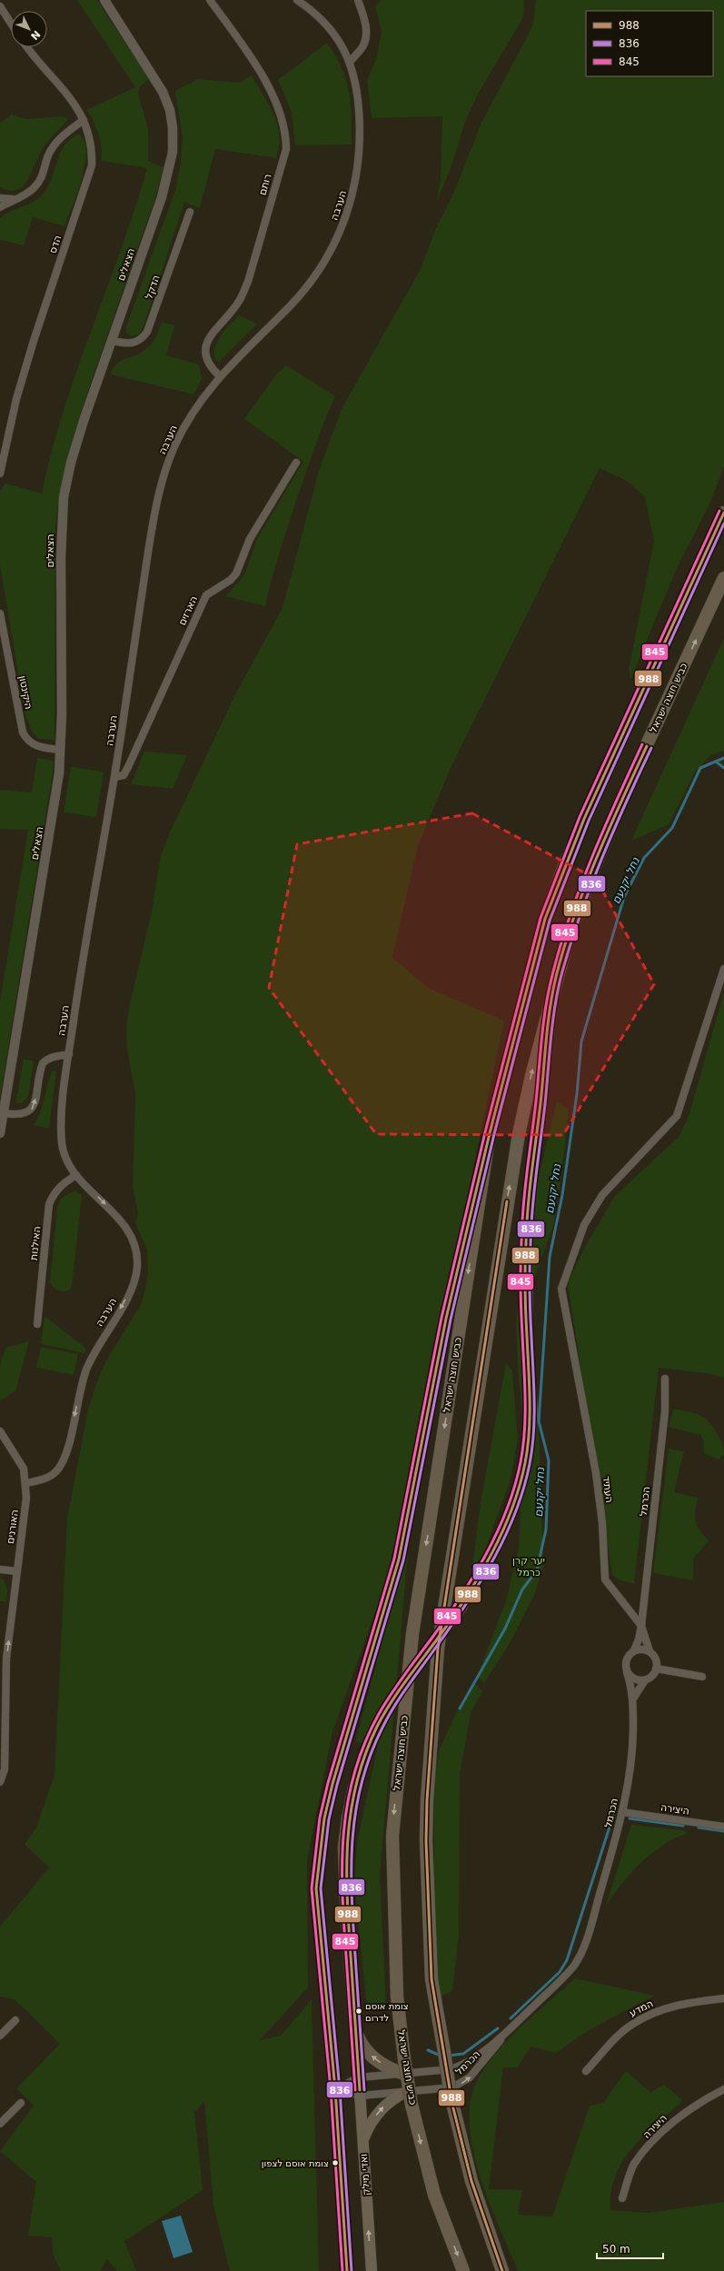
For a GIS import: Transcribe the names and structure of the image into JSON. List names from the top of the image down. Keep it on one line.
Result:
{"streets":{"highway":["כביש חוצה ישראל"],"main road":["ואדי מילק"],"street":["רותם","הערבה","הדס","הצאלים","הדקל","הארזים","היקינטון","האילנות","העתיד","הכרמל","האורנים","היצירה","המדע"]},"crossings":[["רותם","הערבה"],["הערבה","הארזים"],["הערבה","האילנות"],["הערבה","האורנים"],["הצאלים","הדקל"],["הצאלים","היקינטון"],["העתיד","הכרמל"],["הכרמל","היצירה"],["הכרמל","ואדי מילק"]],"one_way":["האורנים"],"water":["נחל יקנעם"],"parks":["יער קרן כרמל"],"places":["צומת אוסם לדרום","צומת אוסם לצפון"],"lines":["transit line 845","transit line 988","transit line 836"],"legend":["988","836","845"],"scale_bar":"50 m","north":"bottom right"}
